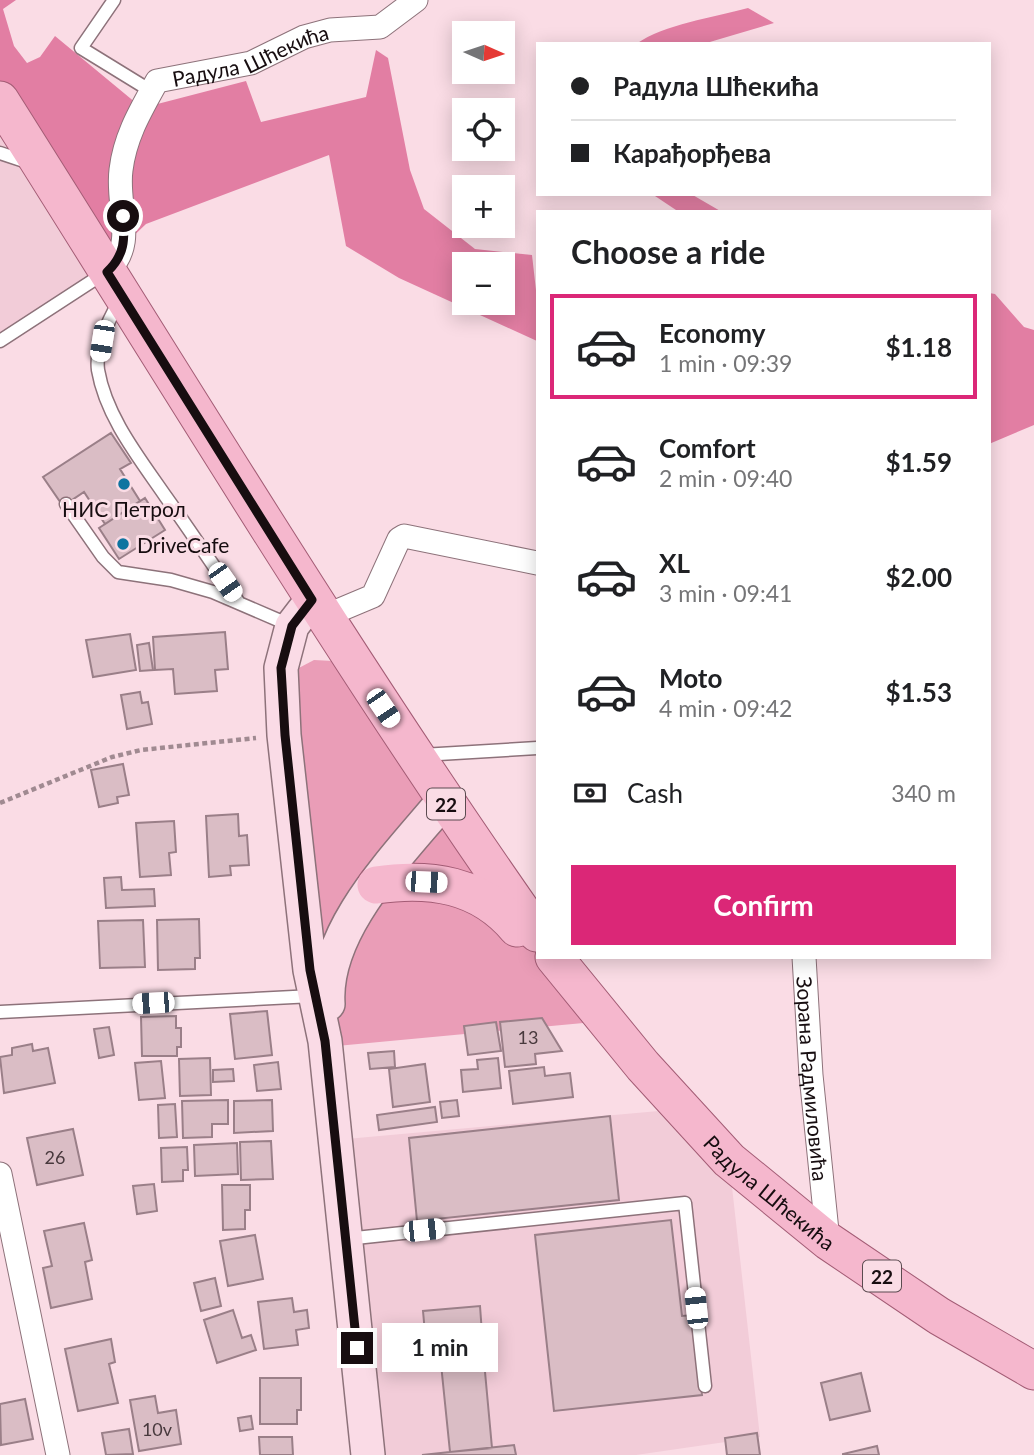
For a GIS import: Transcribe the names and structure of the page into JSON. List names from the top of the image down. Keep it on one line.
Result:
{"streets":{"main road":["Радула Шћекића","22"],"street":["Зорана Радмиловића"]},"crossings":[["Радула Шћекића","22"],["Радула Шћекића","Зорана Радмиловића"]],"places":["НИС Петрол","DriveCafe"],"house_numbers":["13","26","10v"],"north":"right","page":{"map_buttons":["+","−"],"banner":["Радула Шћекића","Карађорђева"],"heading":"Choose a ride","list":[{"name":"Economy","note":"1 min · 09:39","value":"$1.18"},{"name":"Comfort","note":"2 min · 09:40","value":"$1.59"},{"name":"XL","note":"3 min · 09:41","value":"$2.00"},{"name":"Moto","note":"4 min · 09:42","value":"$1.53"}],"pay":["Cash","340 m"],"buttons":"Confirm","bubble":"1 min"}}
